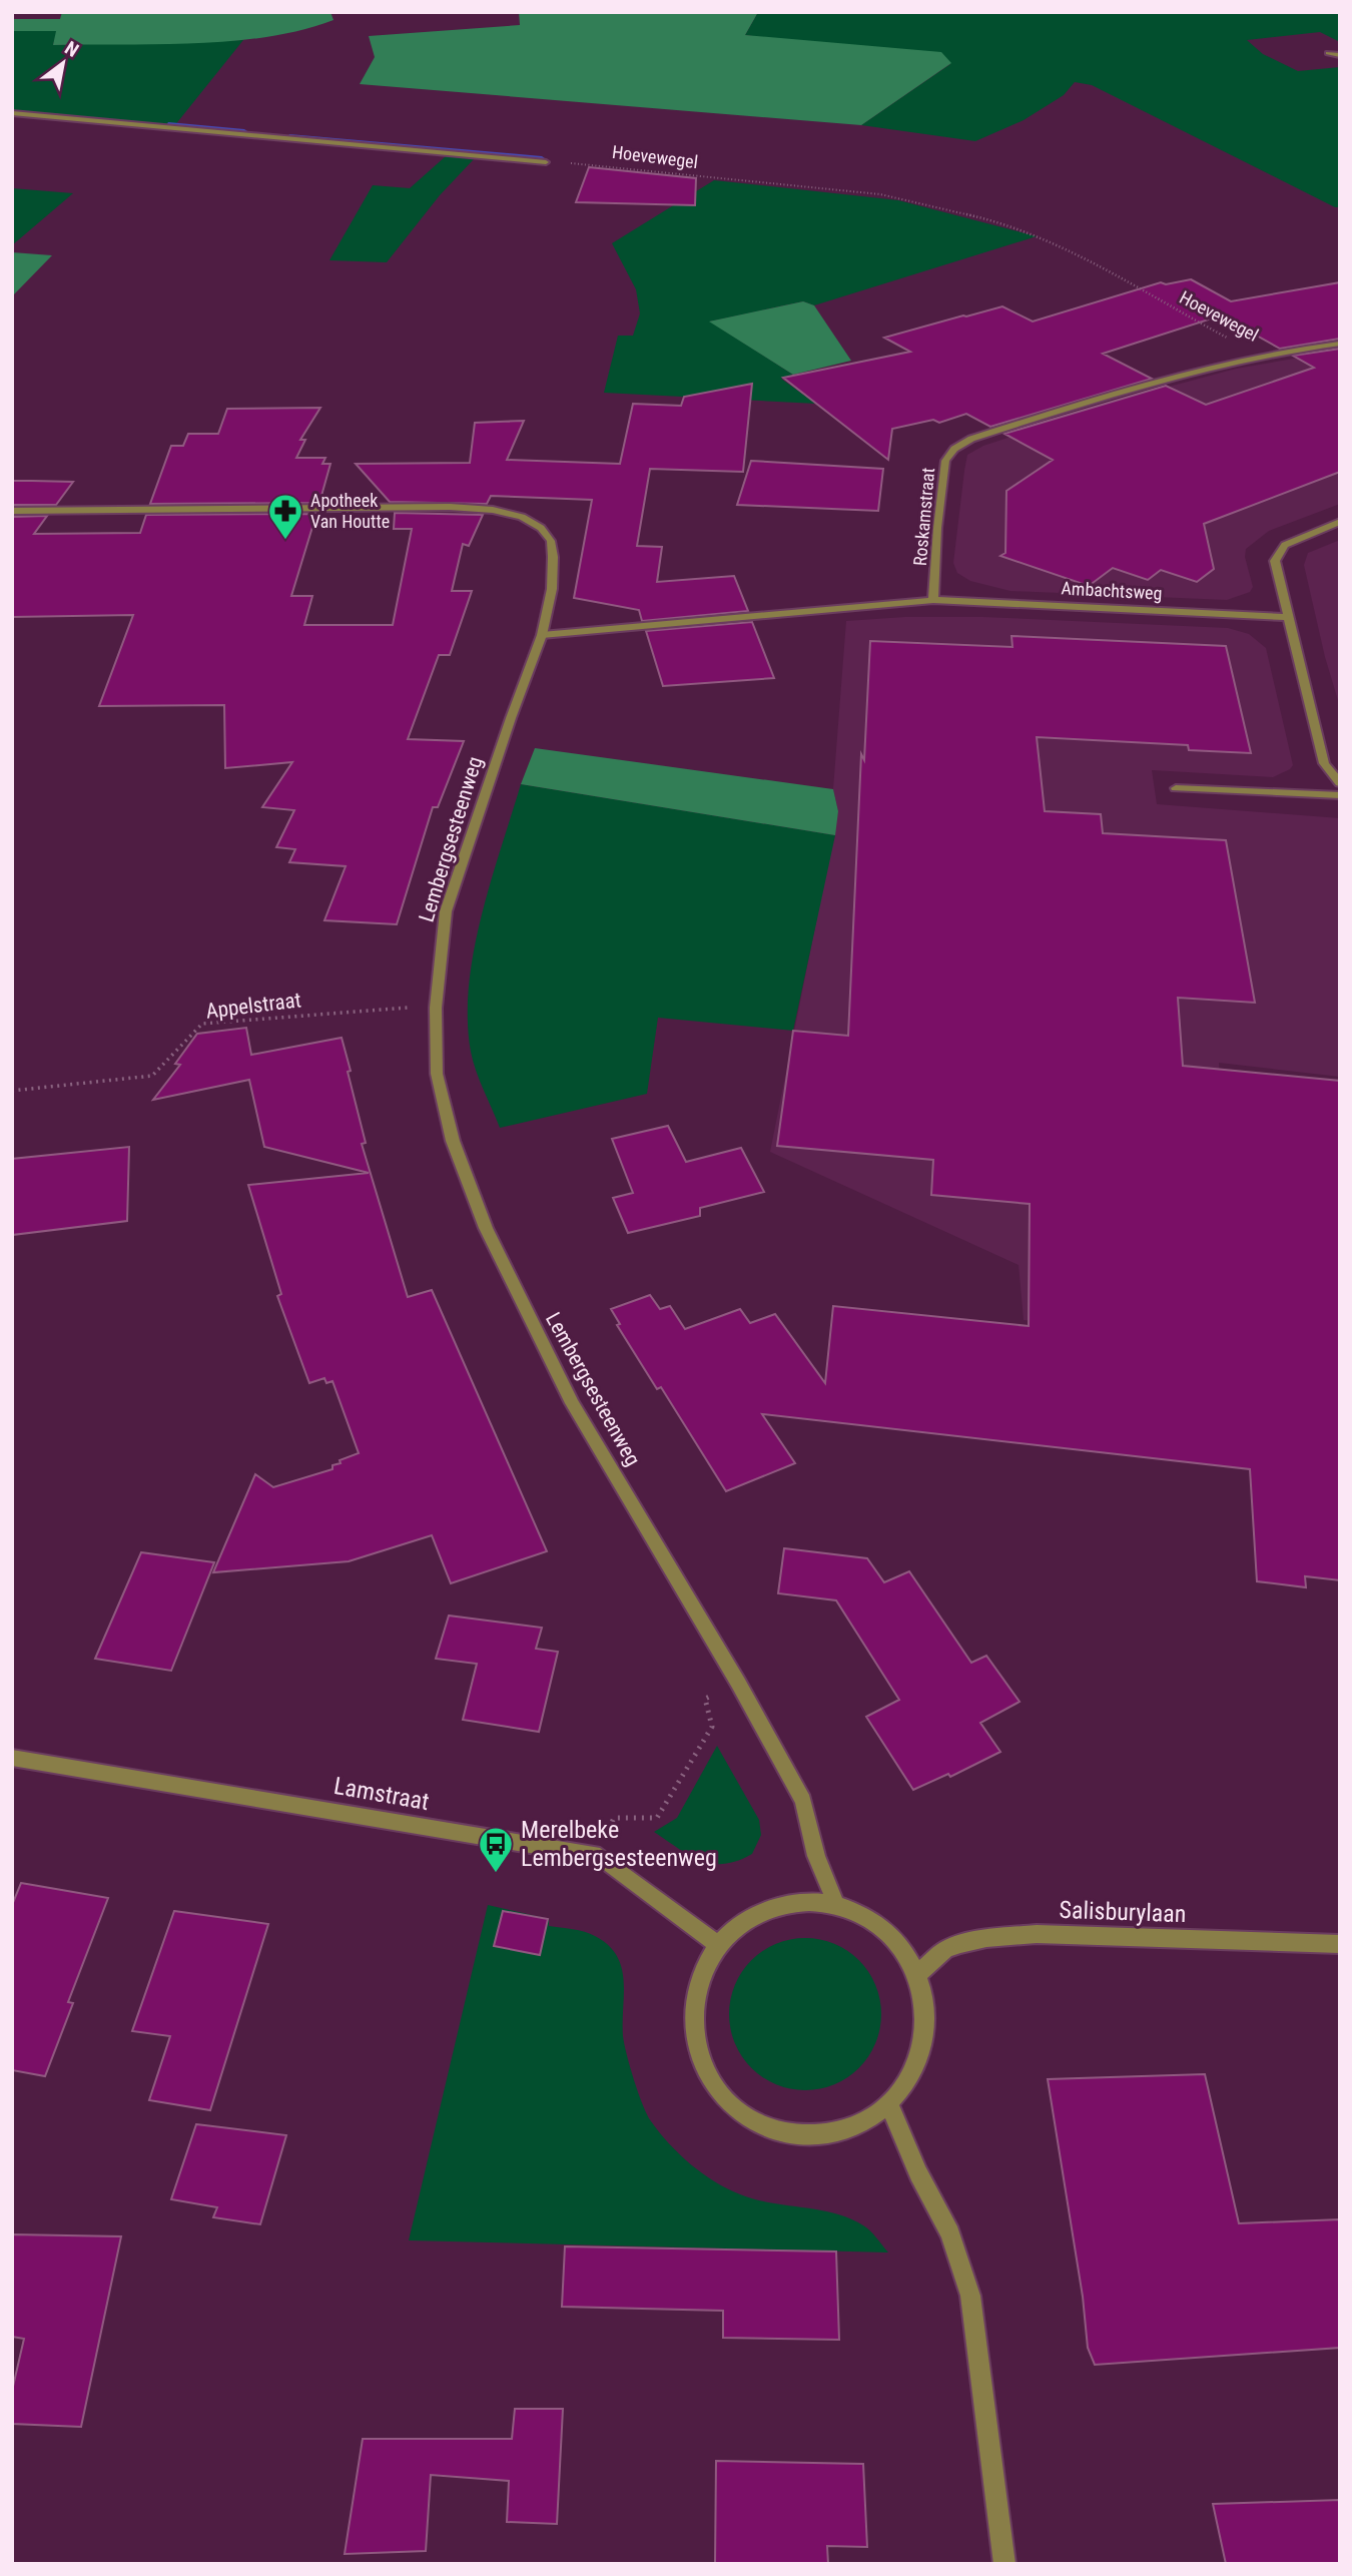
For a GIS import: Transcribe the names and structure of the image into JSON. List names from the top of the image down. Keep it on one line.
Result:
{"streets":{"street":["Roskamstraat","Ambachtsweg","Lembergsesteenweg","Lamstraat","Salisburylaan"],"path":["Hoevewegel","Appelstraat"]},"crossings":[["Hoevewegel","Roskamstraat"],["Roskamstraat","Ambachtsweg"],["Lembergsesteenweg","Appelstraat"],["Lembergsesteenweg","Lamstraat"],["Lembergsesteenweg","Salisburylaan"],["Lamstraat","Salisburylaan"]],"places":{"pharmacy":["Apotheek Van Houtte"],"bus stop":["Merelbeke Lembergsesteenweg"]},"north":"top right"}
